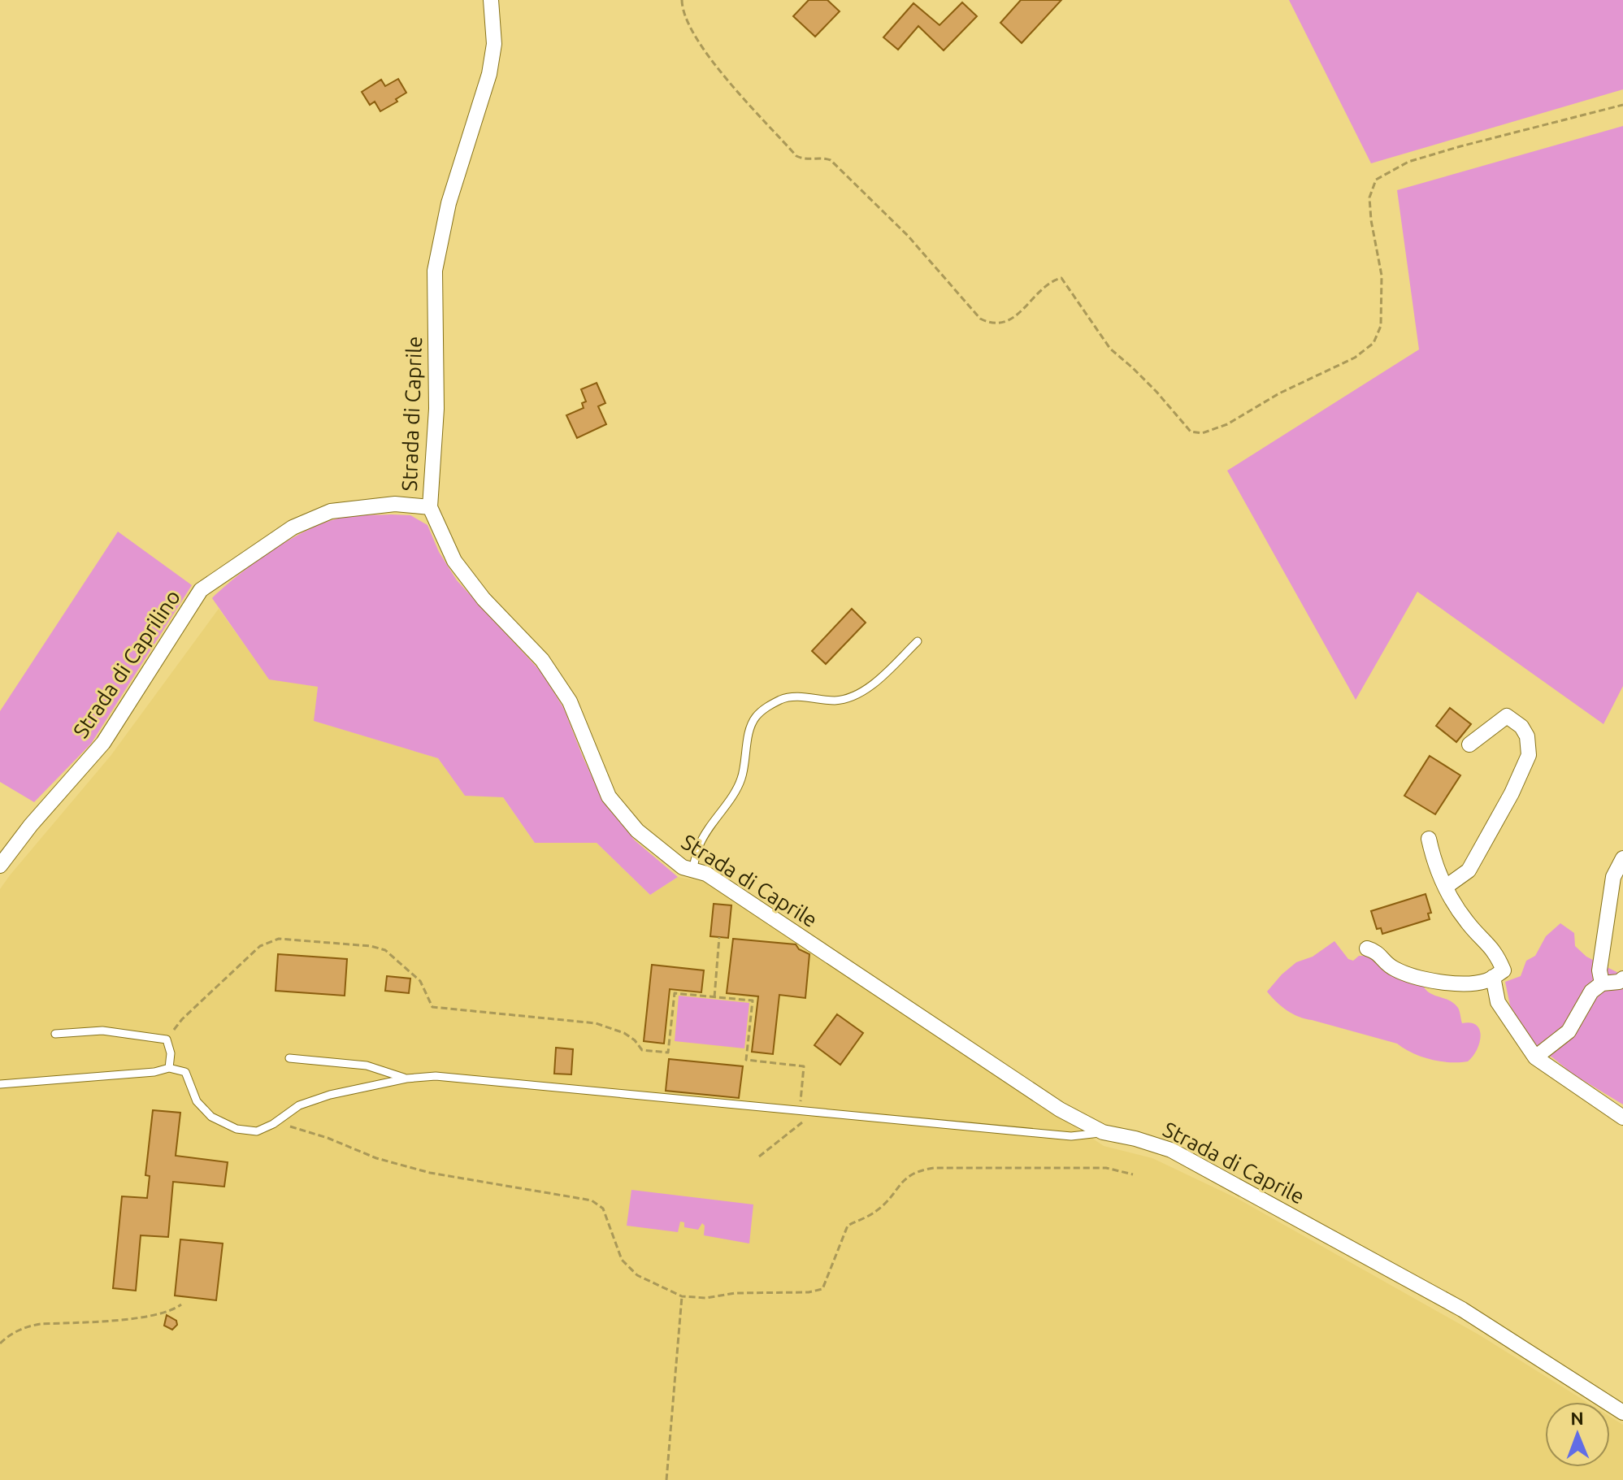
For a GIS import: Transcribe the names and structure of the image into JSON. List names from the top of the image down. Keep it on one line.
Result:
{"streets":{"street":["Strada di Caprile","Strada di Caprilino"]},"crossings":[["Strada di Caprile","Strada di Caprilino"]],"north":"top"}
